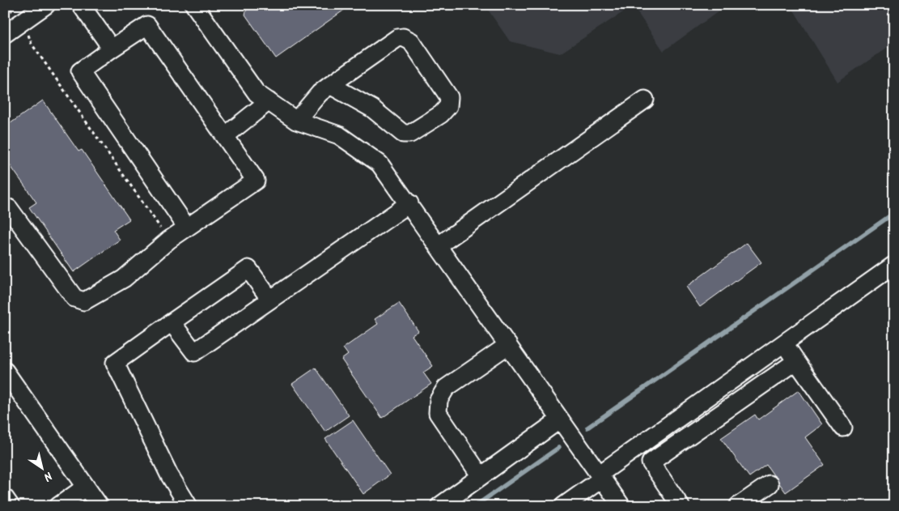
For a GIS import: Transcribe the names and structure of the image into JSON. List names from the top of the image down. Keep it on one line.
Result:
{"north":"bottom right"}
